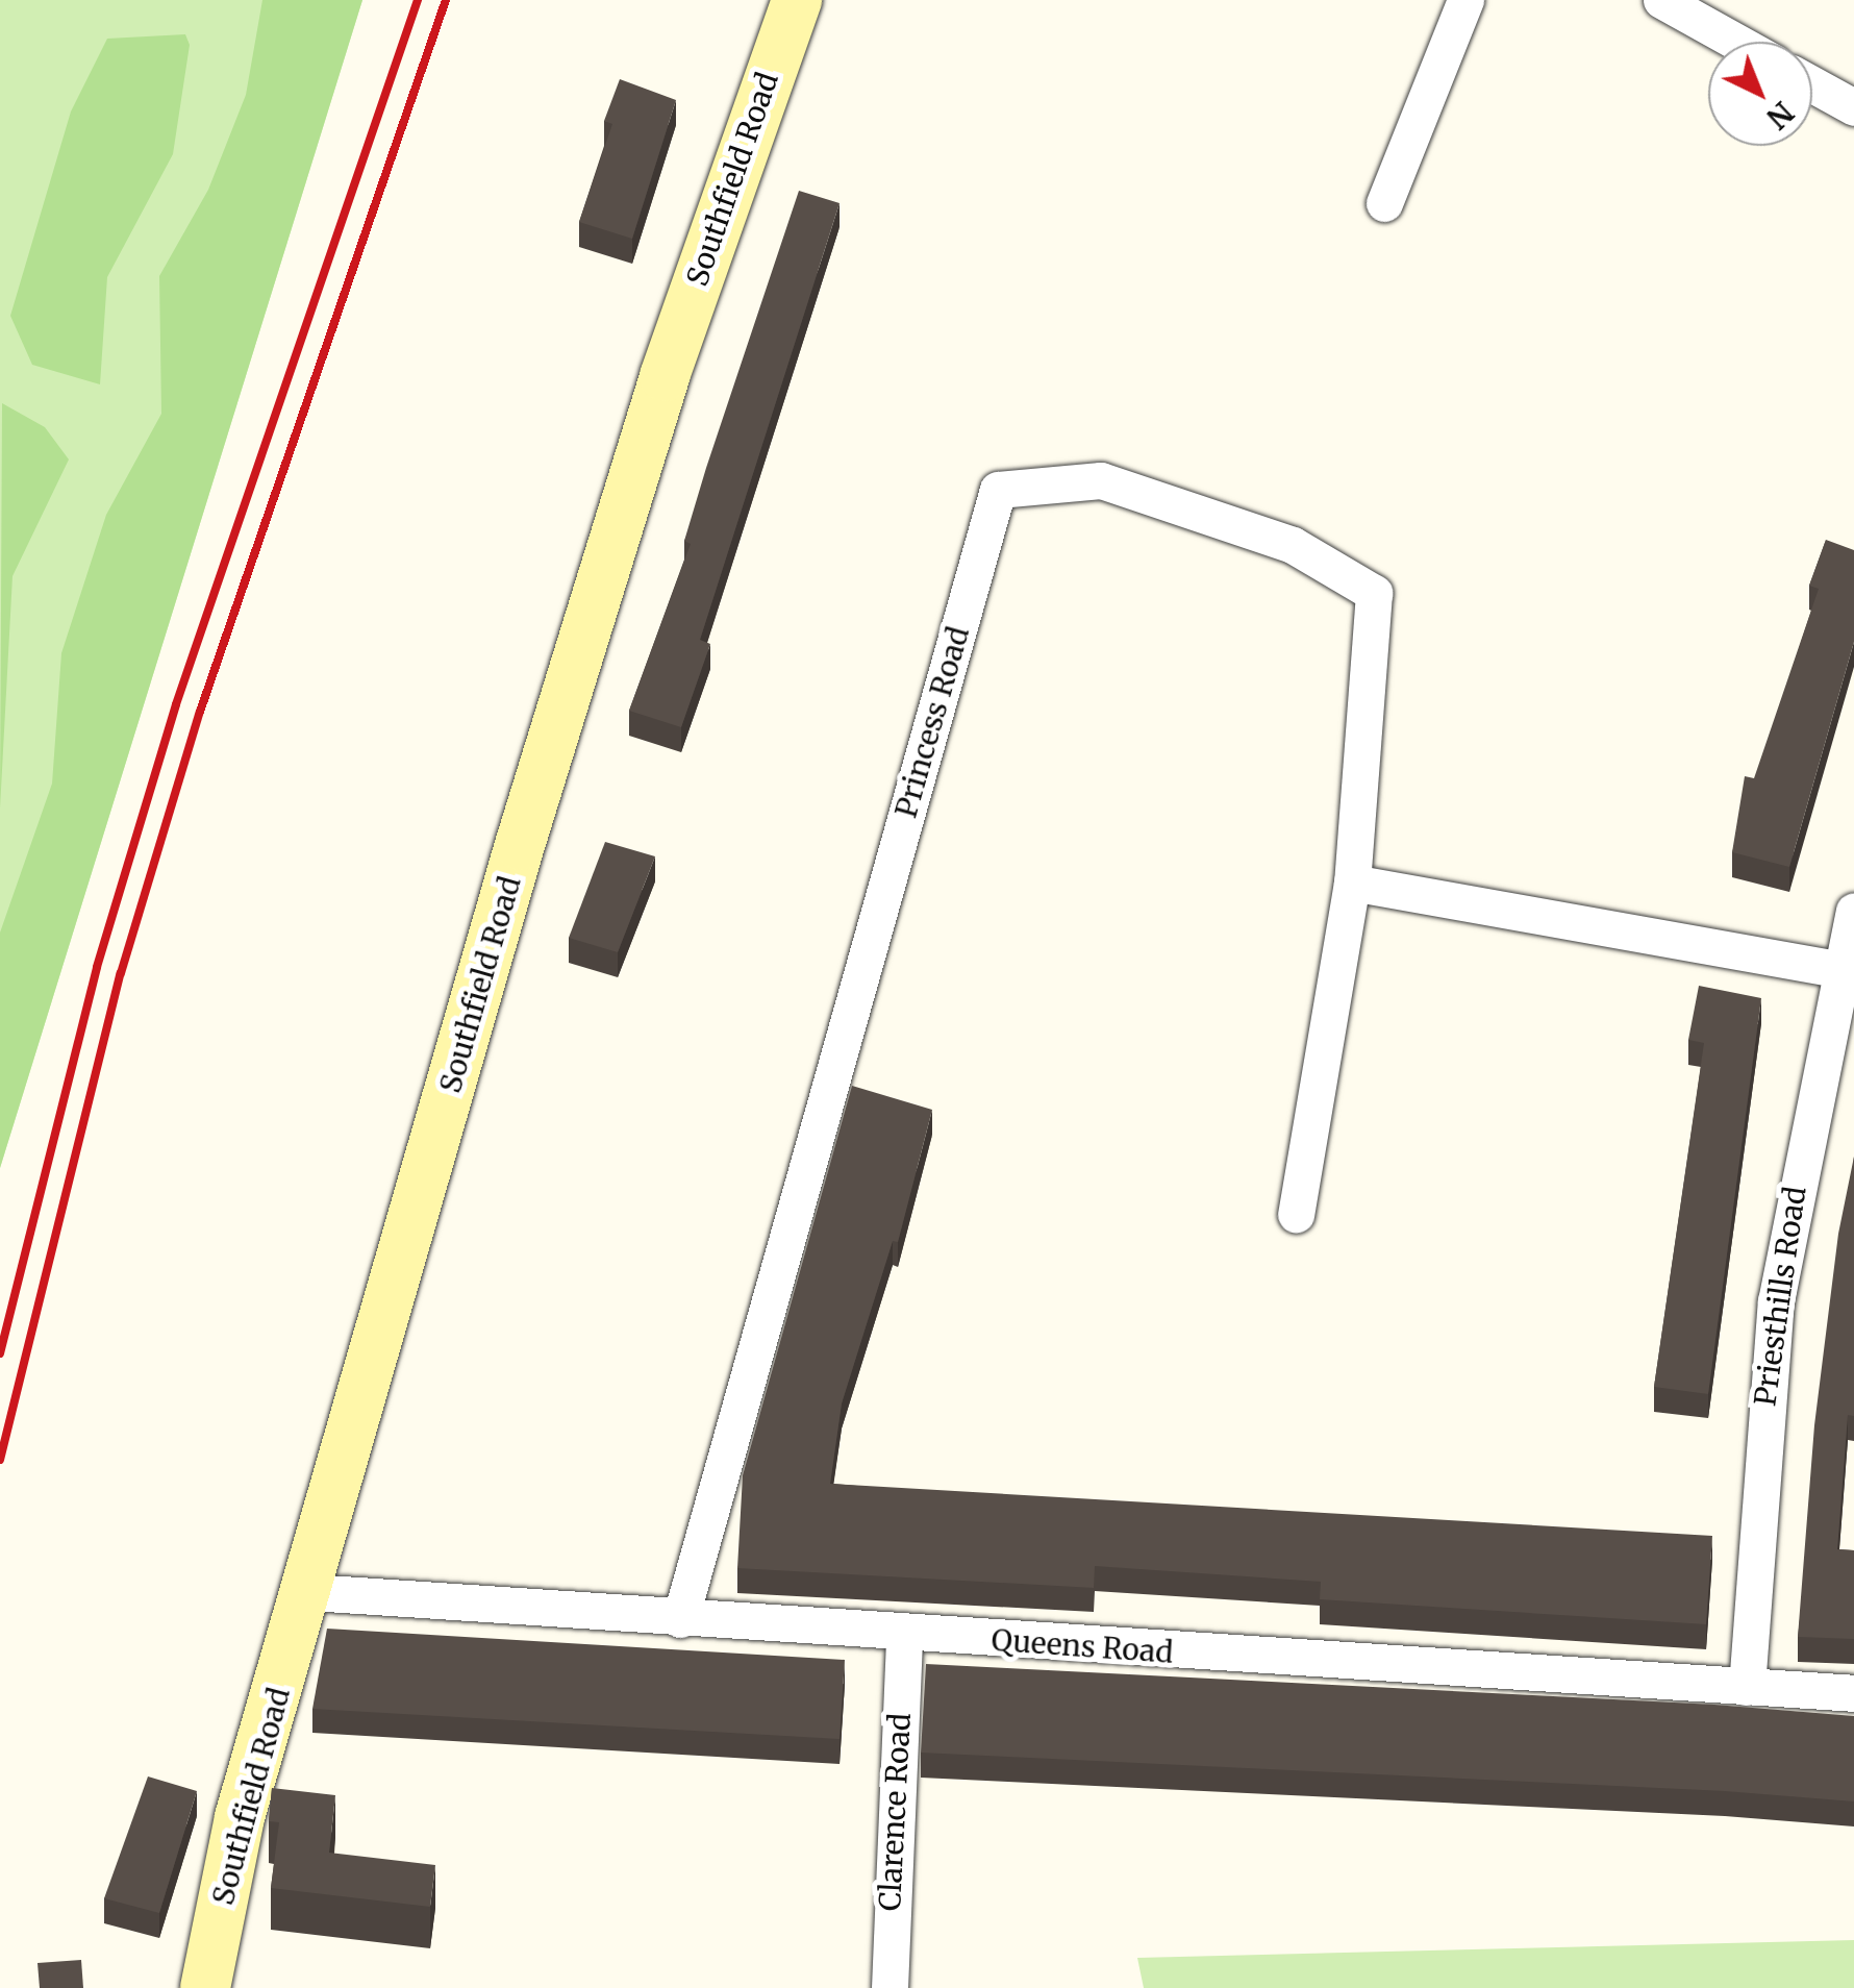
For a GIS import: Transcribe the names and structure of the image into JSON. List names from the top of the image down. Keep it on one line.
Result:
{"streets":{"main road":["Southfield Road"],"street":["Princess Road","Priesthills Road","Queens Road","Clarence Road"]},"crossings":[["Southfield Road","Queens Road"],["Princess Road","Queens Road"],["Priesthills Road","Queens Road"],["Queens Road","Clarence Road"]],"north":"bottom right"}
